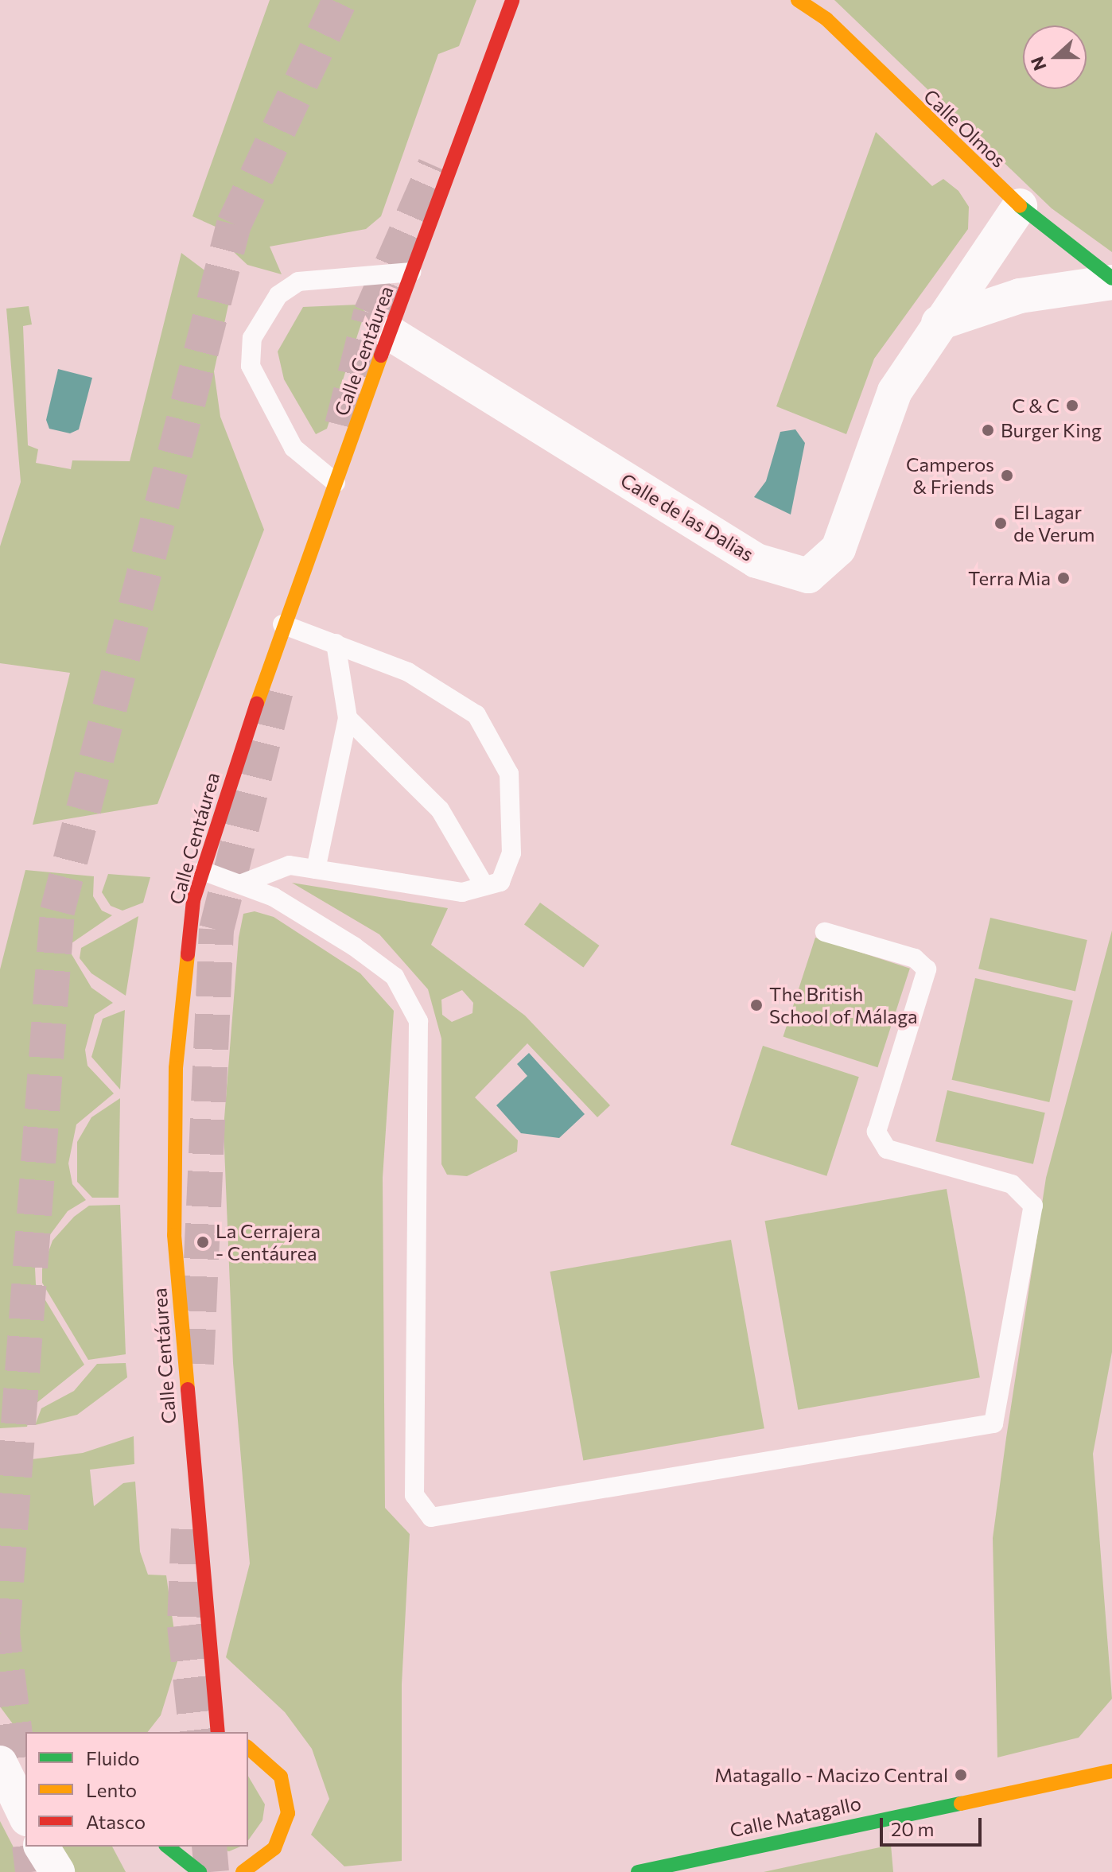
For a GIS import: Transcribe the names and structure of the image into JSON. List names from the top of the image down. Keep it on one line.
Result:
{"streets":{"street":["Calle Olmos","Calle Centáurea","Calle de las Dalias","Calle Matagallo"]},"crossings":[["Calle Olmos","Calle de las Dalias"],["Calle Centáurea","Calle de las Dalias"]],"places":["C & C","Burger King","Camperos & Friends","El Lagar de Verum","Terra Mia","The British School of Málaga","La Cerrajera - Centáurea","Matagallo - Macizo Central"],"legend":["Fluido","Lento","Atasco"],"scale_bar":"20 m","north":"left"}
